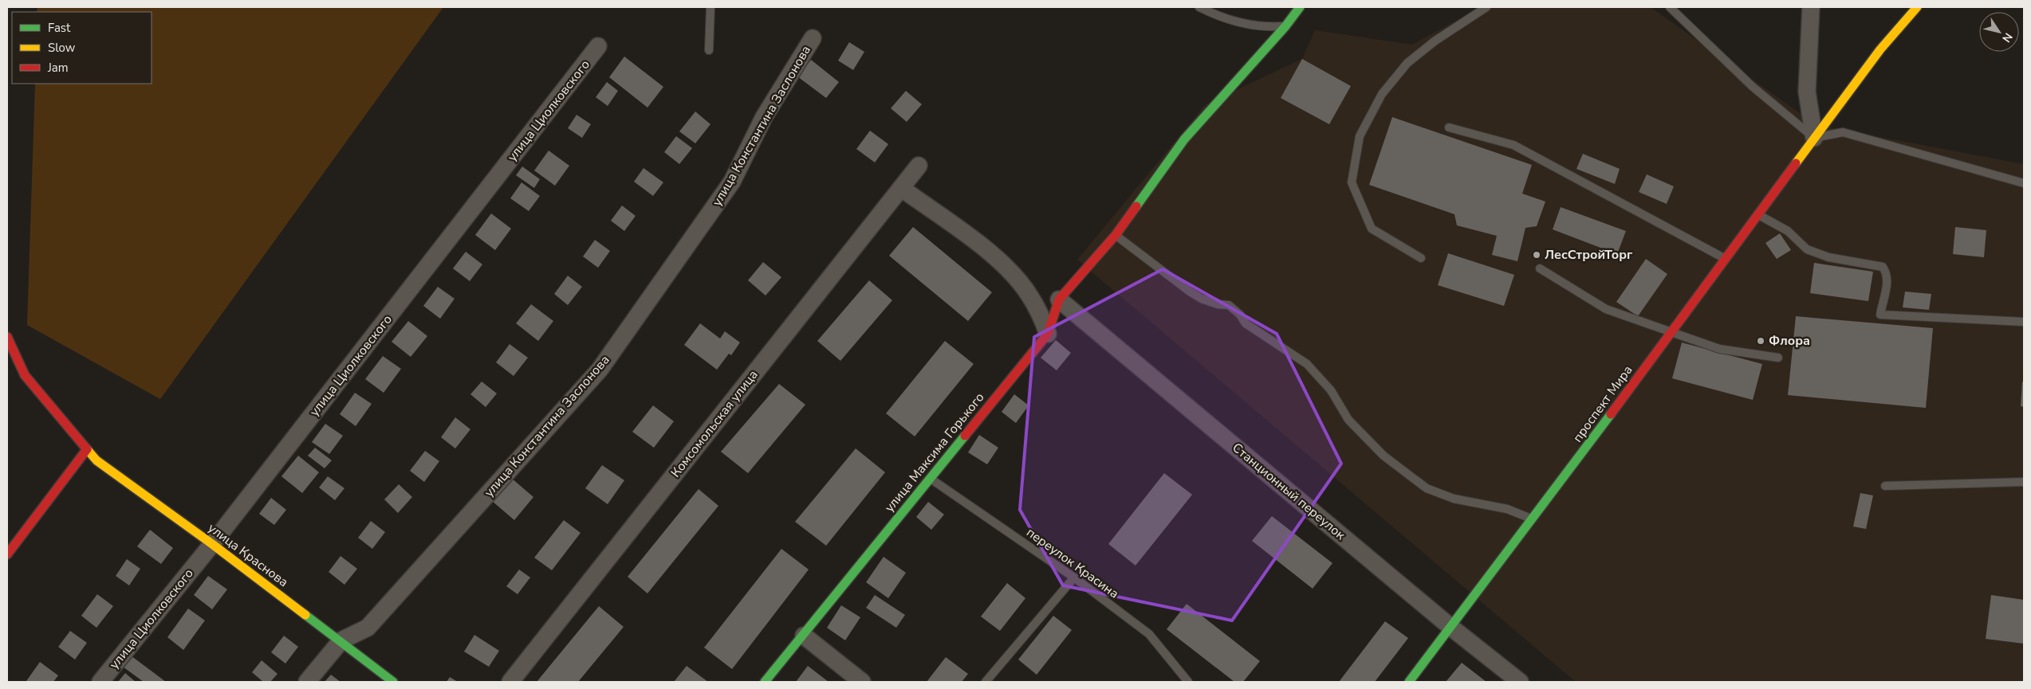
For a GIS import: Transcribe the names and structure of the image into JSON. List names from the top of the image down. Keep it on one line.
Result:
{"streets":{"main road":["проспект Мира","улица Максима Горького","улица Краснова"],"street":["улица Циолковского","улица Константина Заслонова","Комсомольская улица","Станционный переулок"],"lane":["переулок Красина"]},"crossings":[["улица Циолковского","улица Краснова"],["улица Константина Заслонова","улица Краснова"],["проспект Мира","Станционный переулок"],["улица Максима Горького","Станционный переулок"],["улица Максима Горького","переулок Красина"]],"places":["ЛесСтройТорг","Флора"],"legend":["Fast","Slow","Jam"],"north":"bottom right"}
